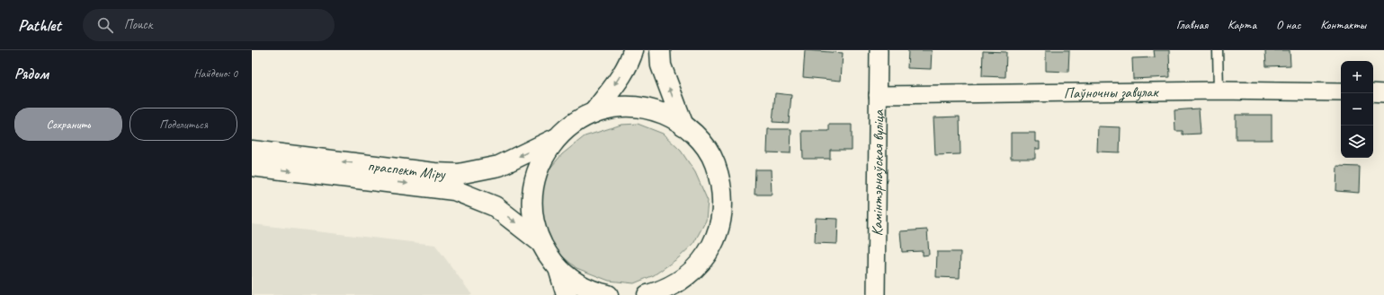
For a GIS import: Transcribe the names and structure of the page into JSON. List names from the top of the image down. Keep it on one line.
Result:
{"streets":{"main road":["праспект Міру"],"street":["Паўночны завулак","Камінтэрнаўская вуліца"]},"crossings":[["Паўночны завулак","Камінтэрнаўская вуліца"]],"page":{"header":"Pathlet","search":"Поиск","nav":["Главная","Карта","О нас","Контакты"],"heading":["Рядом","Найдено: 0"],"map_buttons":["+","−"],"buttons":["Сохранить","Поделиться"]}}
